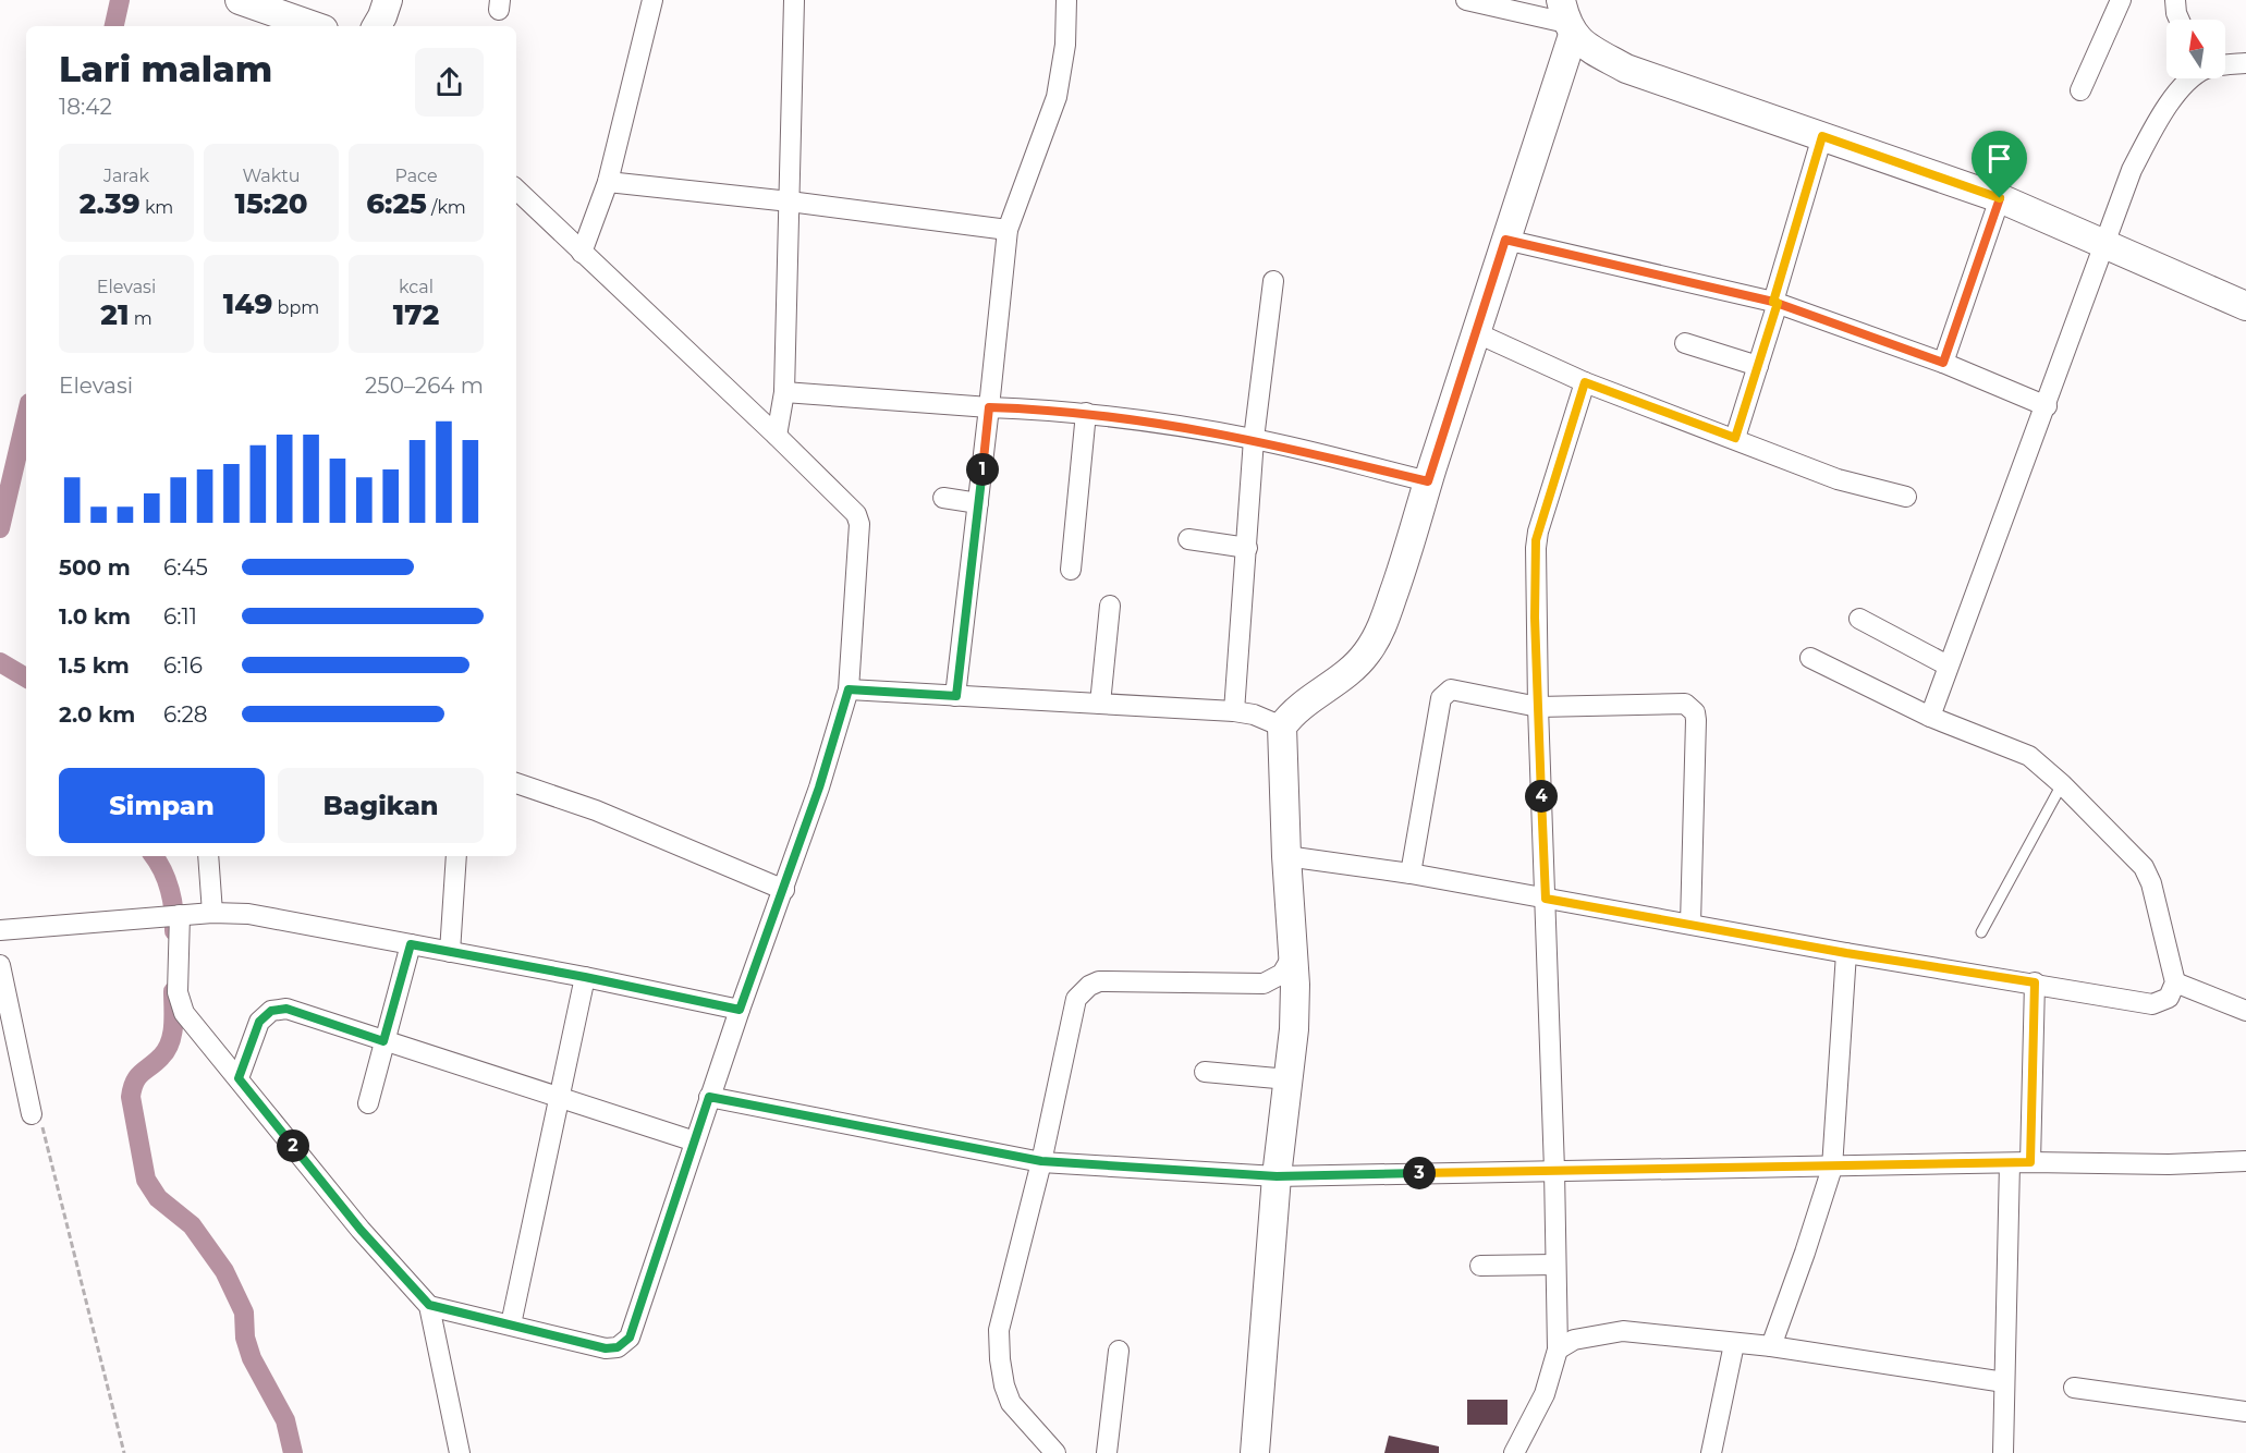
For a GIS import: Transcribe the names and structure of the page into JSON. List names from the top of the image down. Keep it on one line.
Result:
{"north":"top","page":{"heading":["Lari malam","18:42"],"stats":[["Jarak","2.39 km"],["Waktu","15:20"],["Pace","6:25 /km"],["Elevasi","21 m"],["149 bpm"],["kcal","172"]],"chart":["Elevasi","250–264 m"],"pins":["1","4","2","3"],"list":[{"name":"500 m","note":"6:45"},{"name":"1.0 km","note":"6:11"},{"name":"1.5 km","note":"6:16"},{"name":"2.0 km","note":"6:28"}],"buttons":["Simpan","Bagikan"]}}
